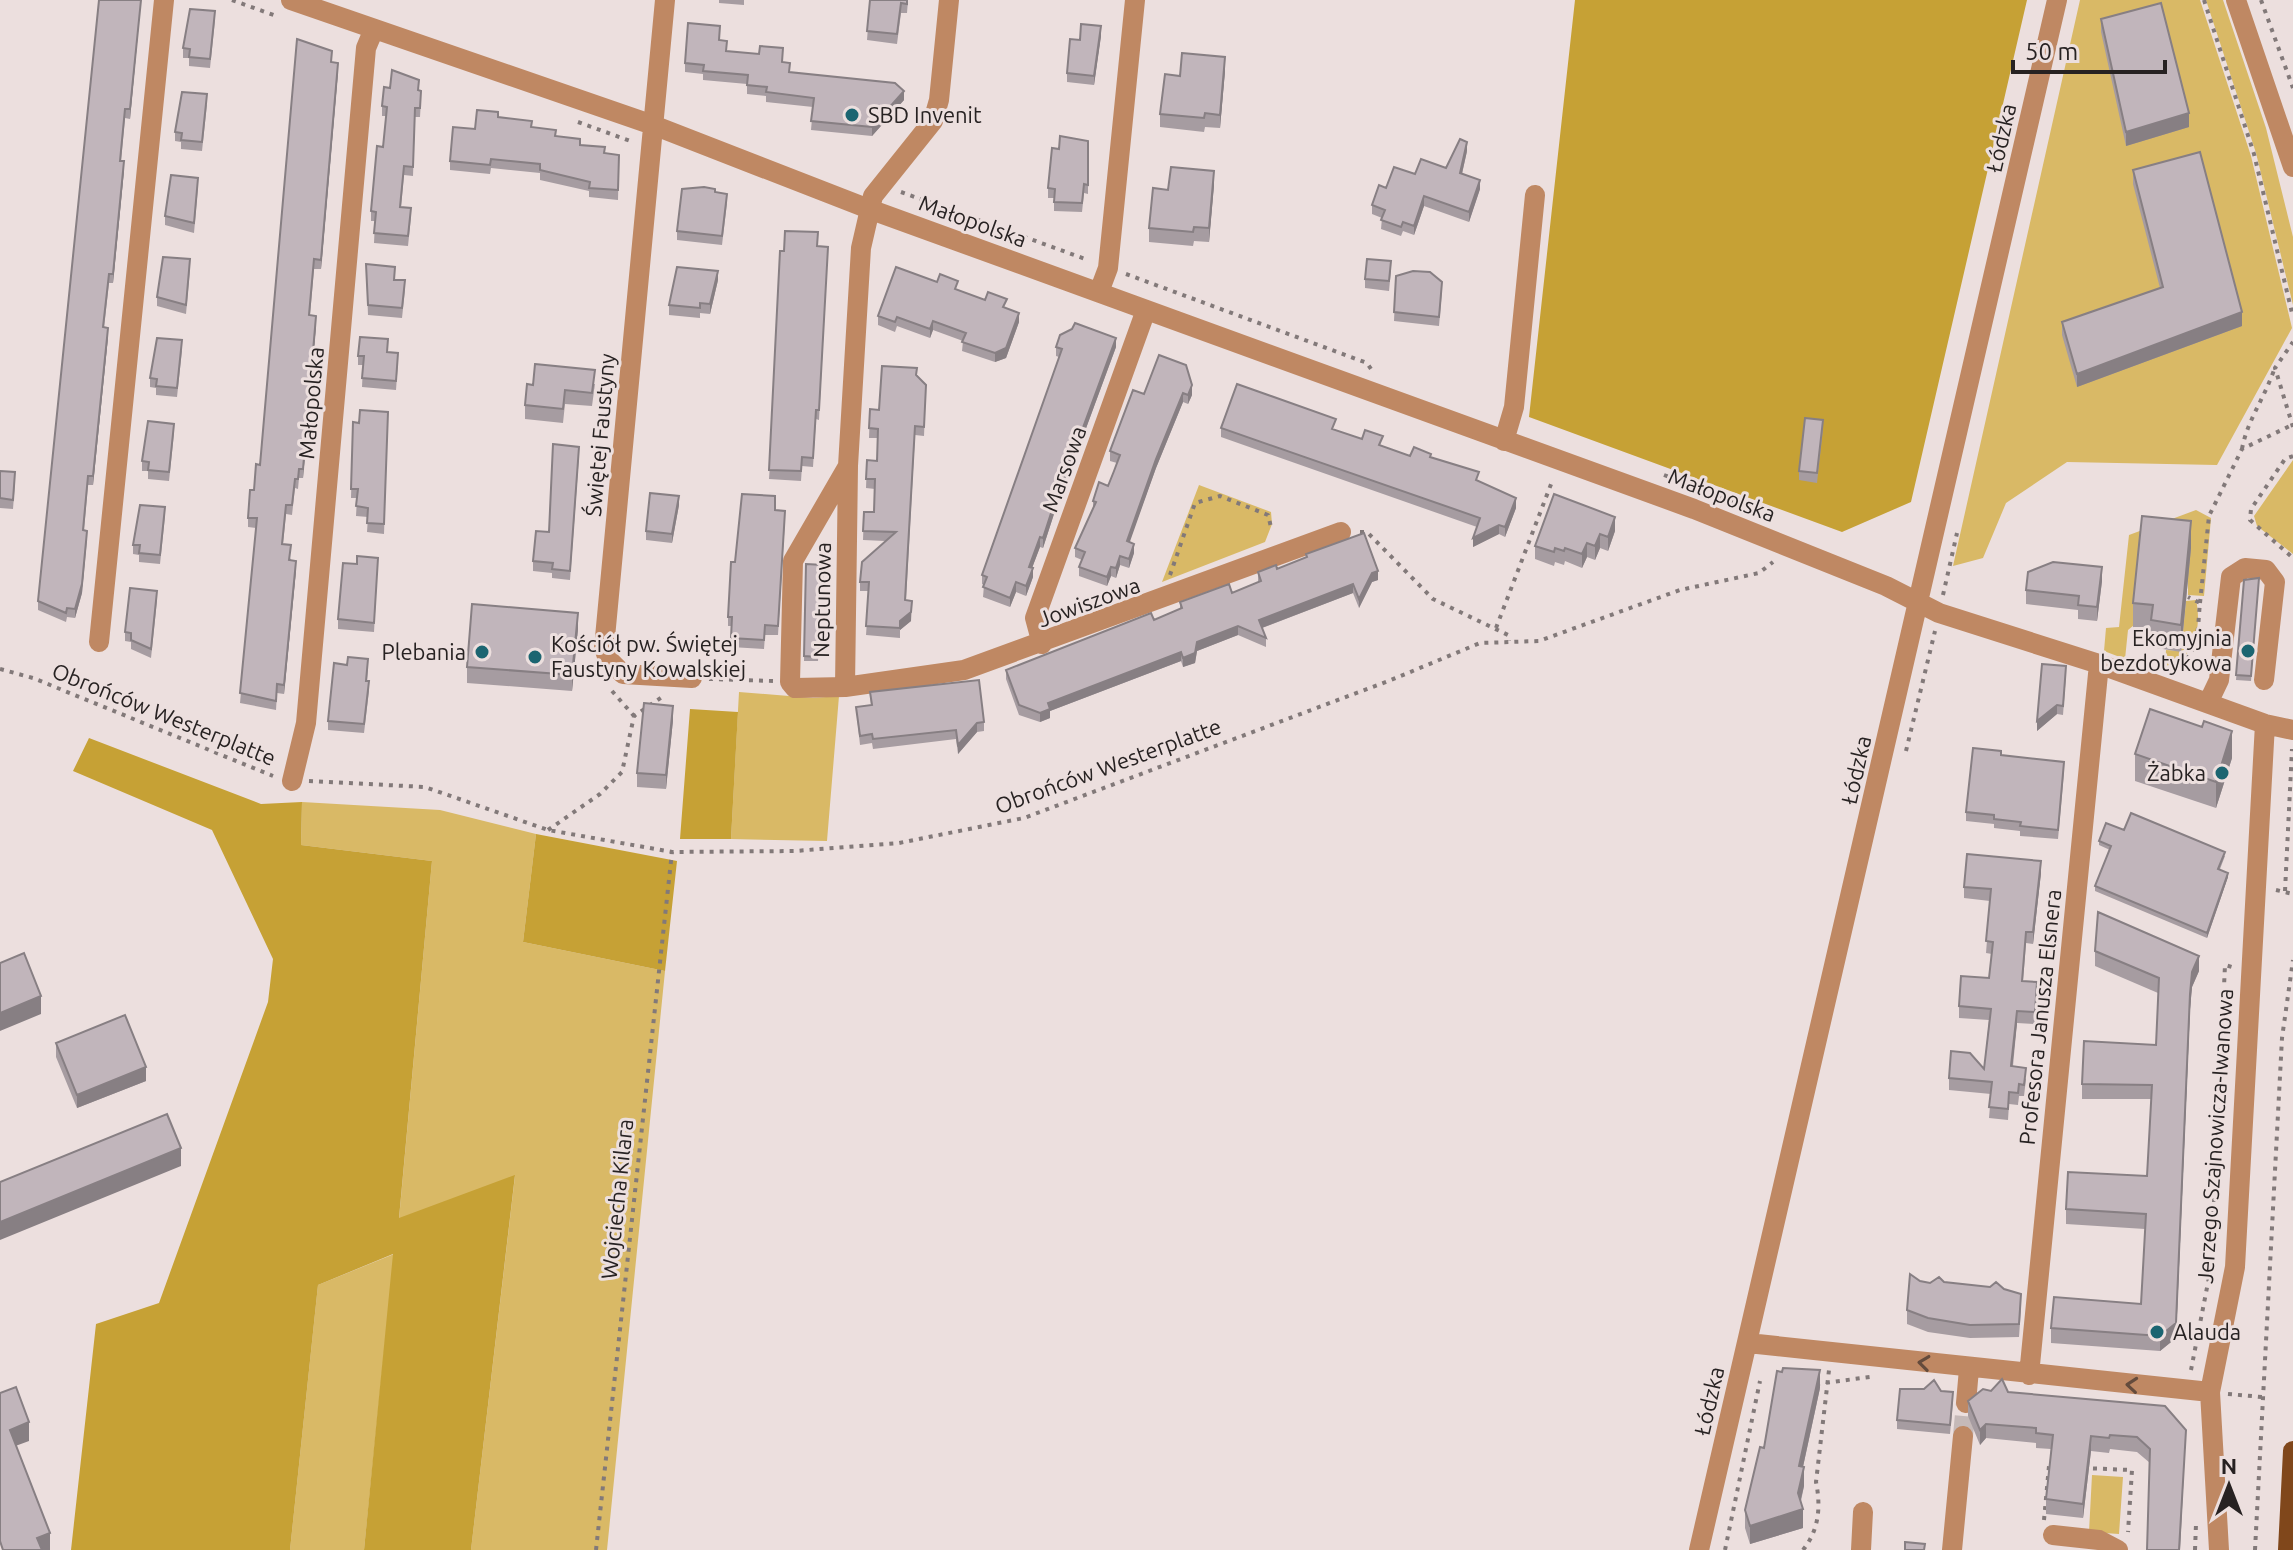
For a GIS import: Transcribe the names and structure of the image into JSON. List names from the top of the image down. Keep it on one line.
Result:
{"streets":{"street":["Łódzka","Małopolska","Świętej Faustyny","Marsowa","Neptunowa","Jowiszowa","Profesora Janusza Elsnera","Jerzego Szajnowicza-Iwanowa"],"path":["Obrońców Westerplatte","Wojciecha Kilara"]},"crossings":[["Łódzka","Małopolska"],["Małopolska","Świętej Faustyny"],["Małopolska","Marsowa"],["Małopolska","Neptunowa"],["Małopolska","Obrońców Westerplatte"],["Małopolska","Profesora Janusza Elsnera"],["Małopolska","Jerzego Szajnowicza-Iwanowa"],["Marsowa","Jowiszowa"],["Neptunowa","Jowiszowa"],["Obrońców Westerplatte","Wojciecha Kilara"]],"places":["SBD Invenit","Ekomyjnia bezdotykowa","Plebania","Kościół pw. Świętej Faustyny Kowalskiej","Żabka","Alauda"],"scale_bar":"50 m","north":"top"}
